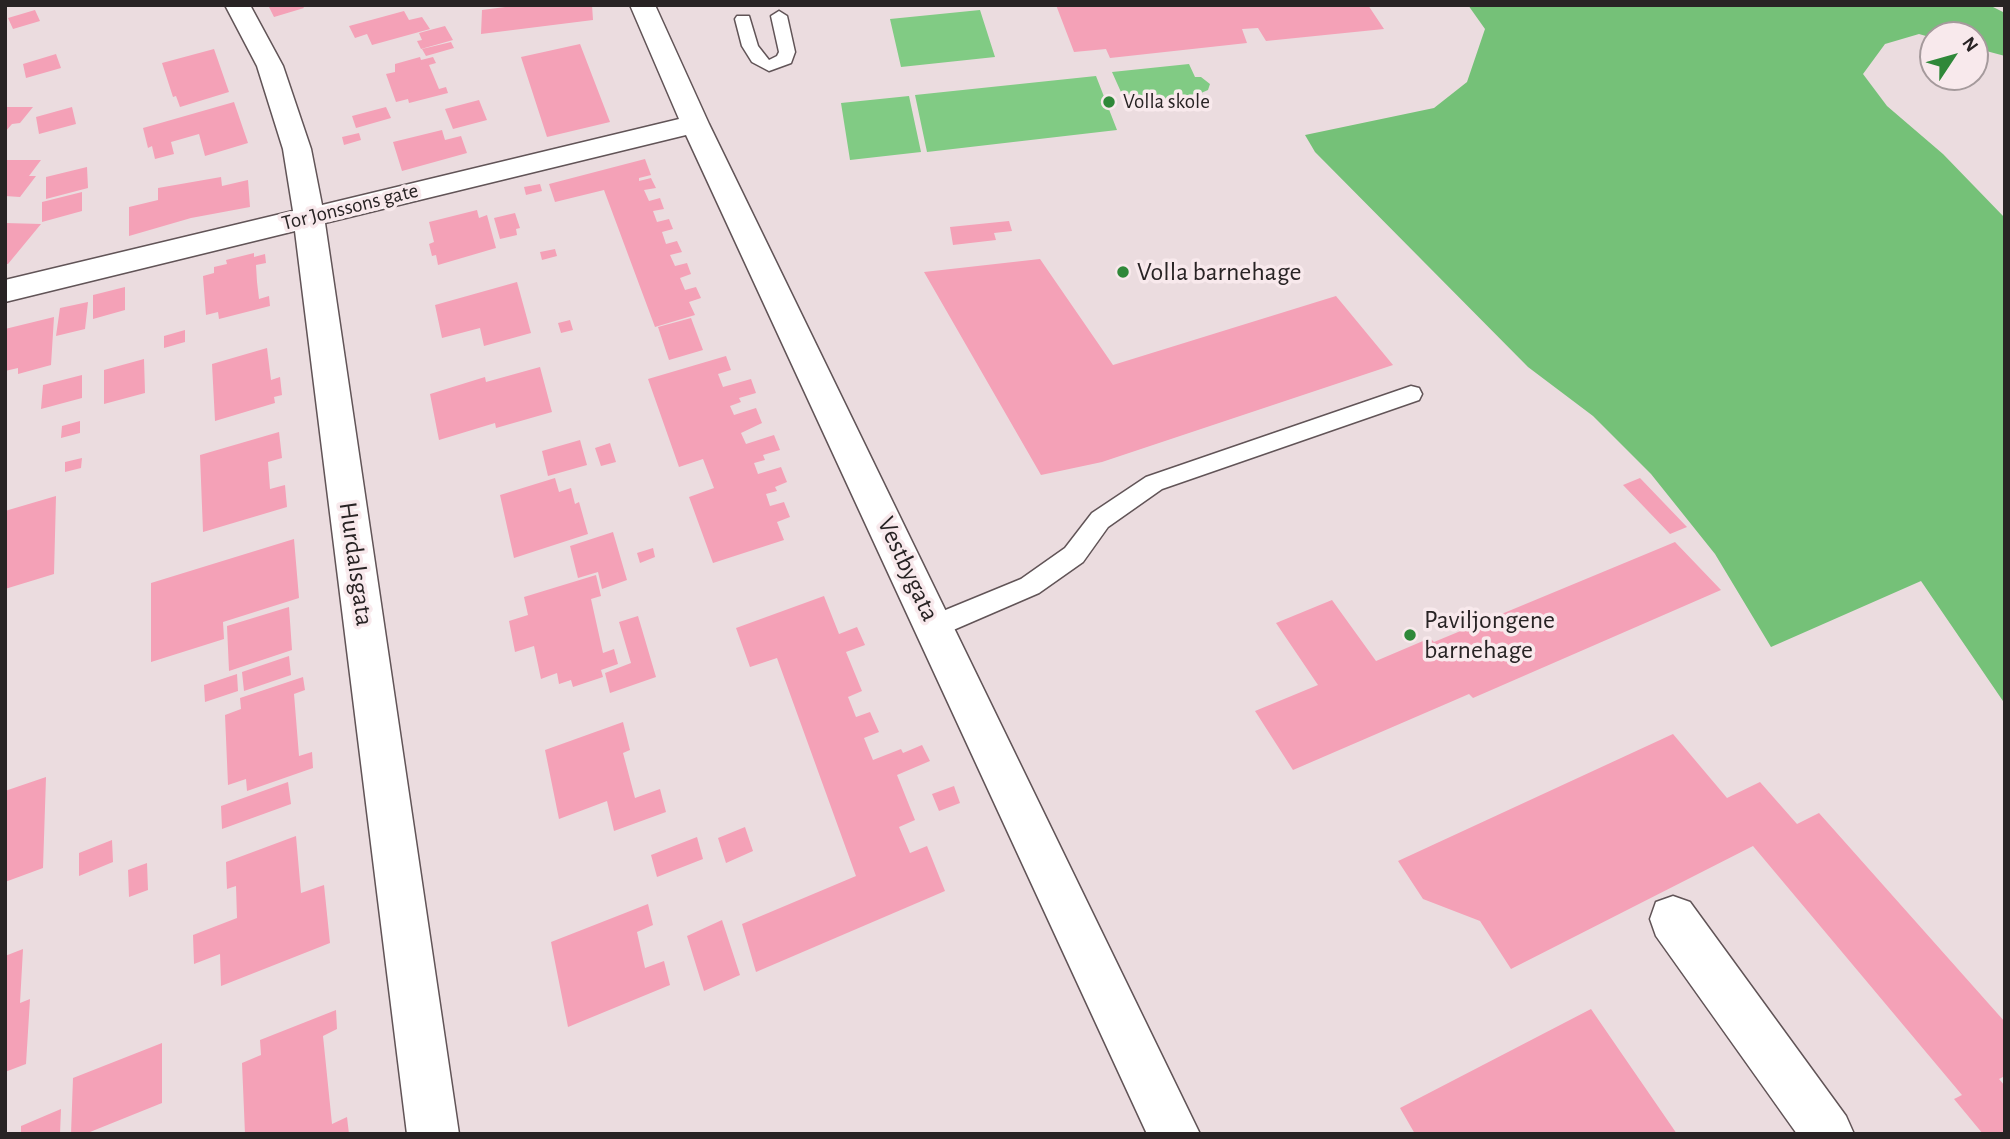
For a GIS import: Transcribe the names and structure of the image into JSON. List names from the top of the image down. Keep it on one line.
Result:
{"streets":{"street":["Tor Jonssons gate","Hurdalsgata","Vestbygata"]},"crossings":[["Tor Jonssons gate","Hurdalsgata"],["Tor Jonssons gate","Vestbygata"]],"places":["Volla skole","Volla barnehage","Paviljongene barnehage"],"north":"top right"}
